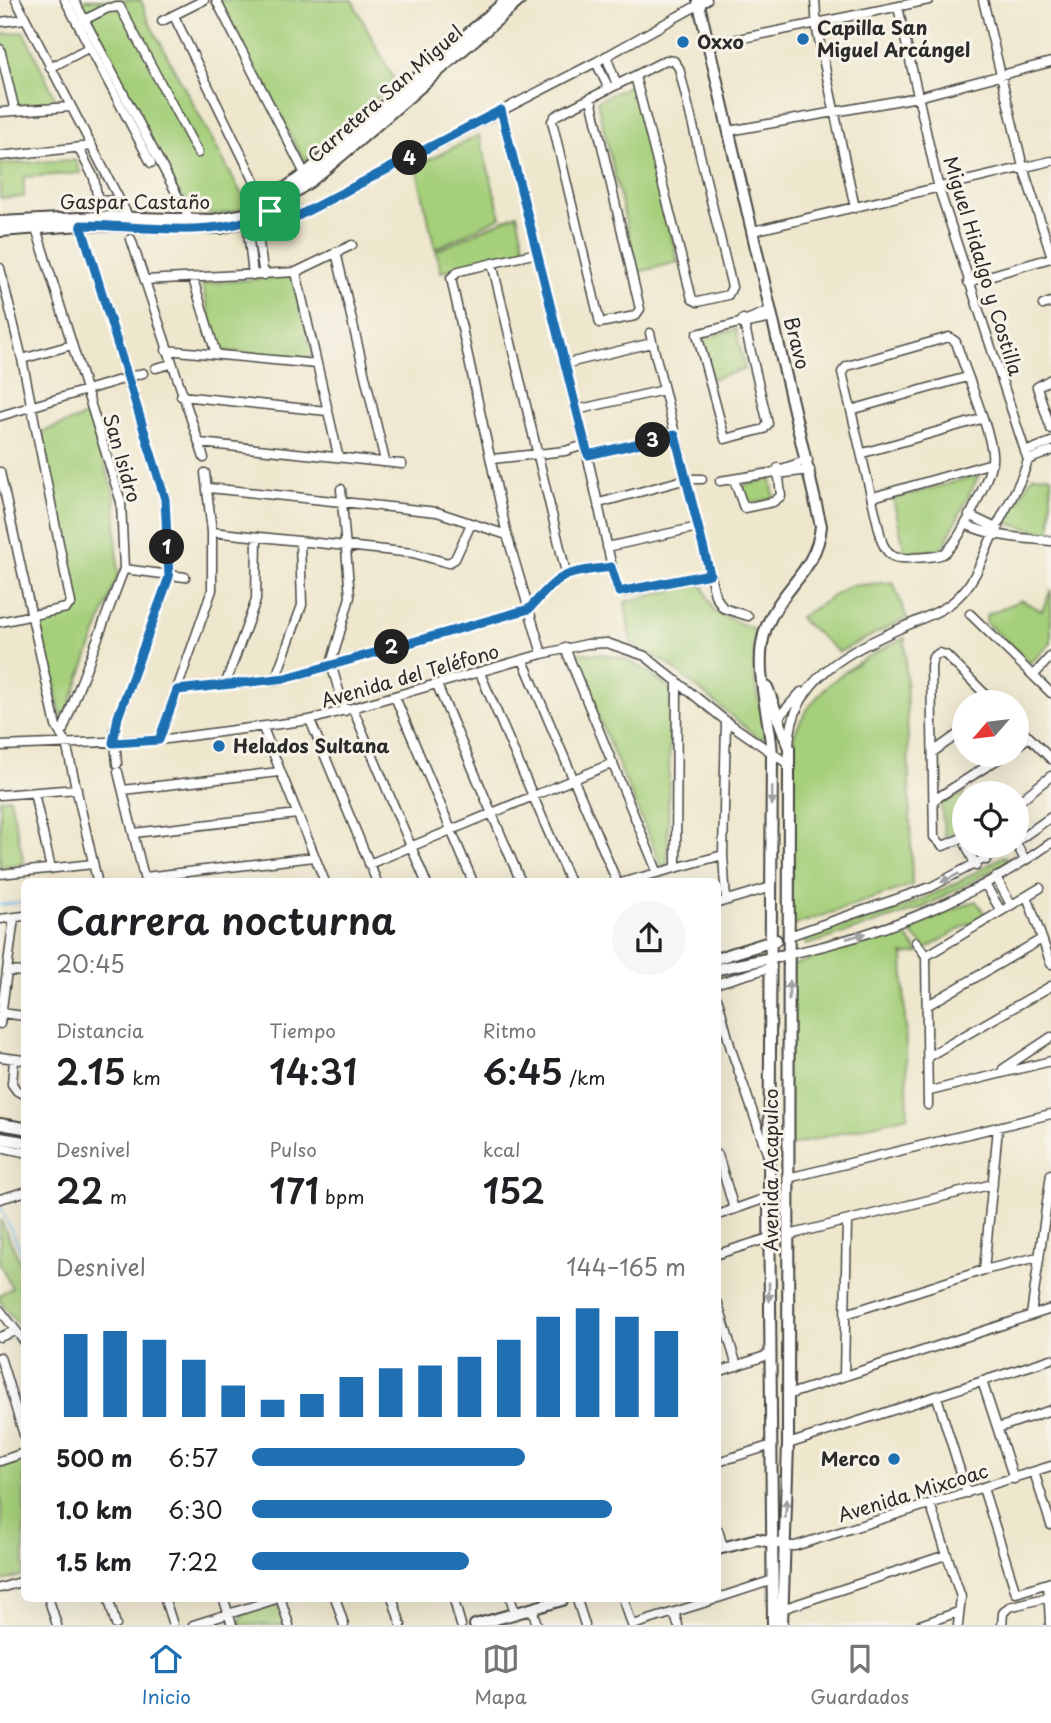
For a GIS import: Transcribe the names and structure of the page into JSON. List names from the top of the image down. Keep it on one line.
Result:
{"streets":{"main road":["Carretera San Miguel","Gaspar Castaño","Bravo","Avenida Acapulco"],"street":["Miguel Hidalgo y Costilla","San Isidro","Avenida del Teléfono","Avenida Mixcoac"]},"crossings":[["Carretera San Miguel","Gaspar Castaño"],["Gaspar Castaño","San Isidro"],["Bravo","Avenida Acapulco"],["San Isidro","Avenida del Teléfono"],["Avenida del Teléfono","Avenida Acapulco"],["Avenida Acapulco","Avenida Mixcoac"]],"places":["Capilla San Miguel Arcángel","Oxxo","Helados Sultana","Merco"],"north":"bottom left","page":{"pins":["4","3","1","2"],"heading":["Carrera nocturna","20:45"],"stats":[["Distancia","2.15 km"],["Tiempo","14:31"],["Ritmo","6:45 /km"],["Desnivel","22 m"],["Pulso","171 bpm"],["kcal","152"]],"chart":["Desnivel","144–165 m"],"list":[{"name":"500 m","note":"6:57"},{"name":"1.0 km","note":"6:30"},{"name":"1.5 km","note":"7:22"}],"tabs":["Inicio","Mapa","Guardados"]}}
